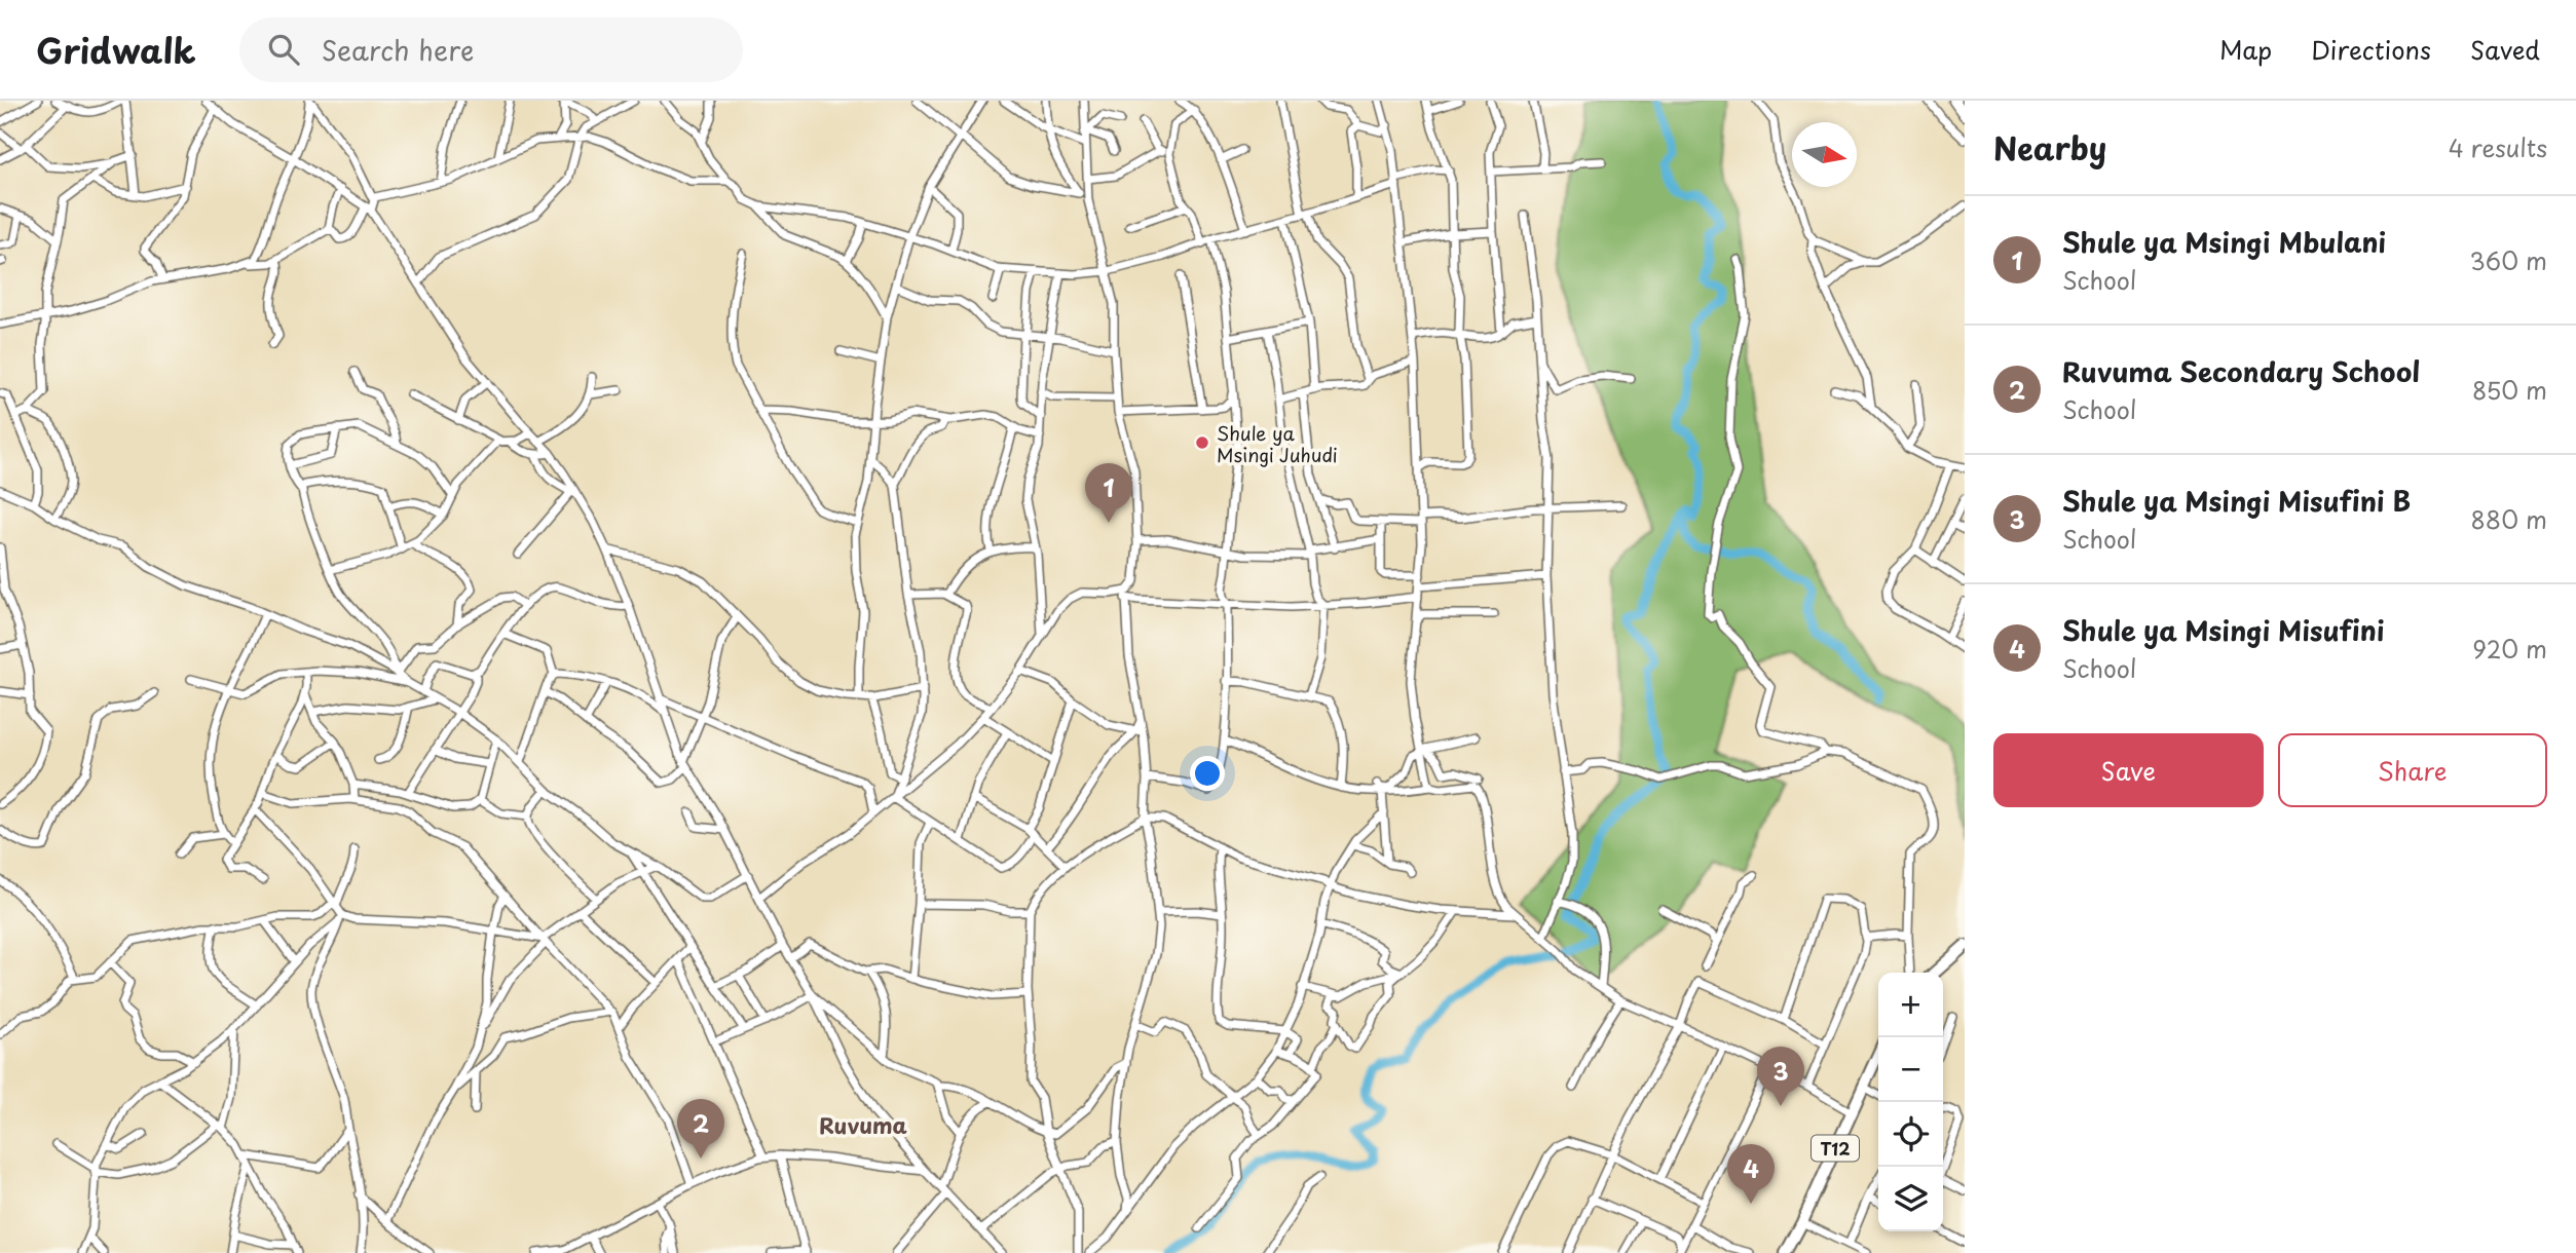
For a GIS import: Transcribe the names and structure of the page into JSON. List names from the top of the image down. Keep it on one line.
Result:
{"streets":{"highway":["T12"]},"districts":["Ruvuma"],"places":["Shule ya Msingi Juhudi"],"north":"right","page":{"header":"Gridwalk","search":"Search here","nav":["Map","Directions","Saved"],"heading":["Nearby","4 results"],"list":[{"mark":"1","name":"Shule ya Msingi Mbulani","note":"School","value":"360 m"},{"mark":"2","name":"Ruvuma Secondary School","note":"School","value":"850 m"},{"mark":"3","name":"Shule ya Msingi Misufini B","note":"School","value":"880 m"},{"mark":"4","name":"Shule ya Msingi Misufini","note":"School","value":"920 m"}],"pins":["1","3","2","4"],"buttons":["Save","Share"],"map_buttons":["+","−"]}}
